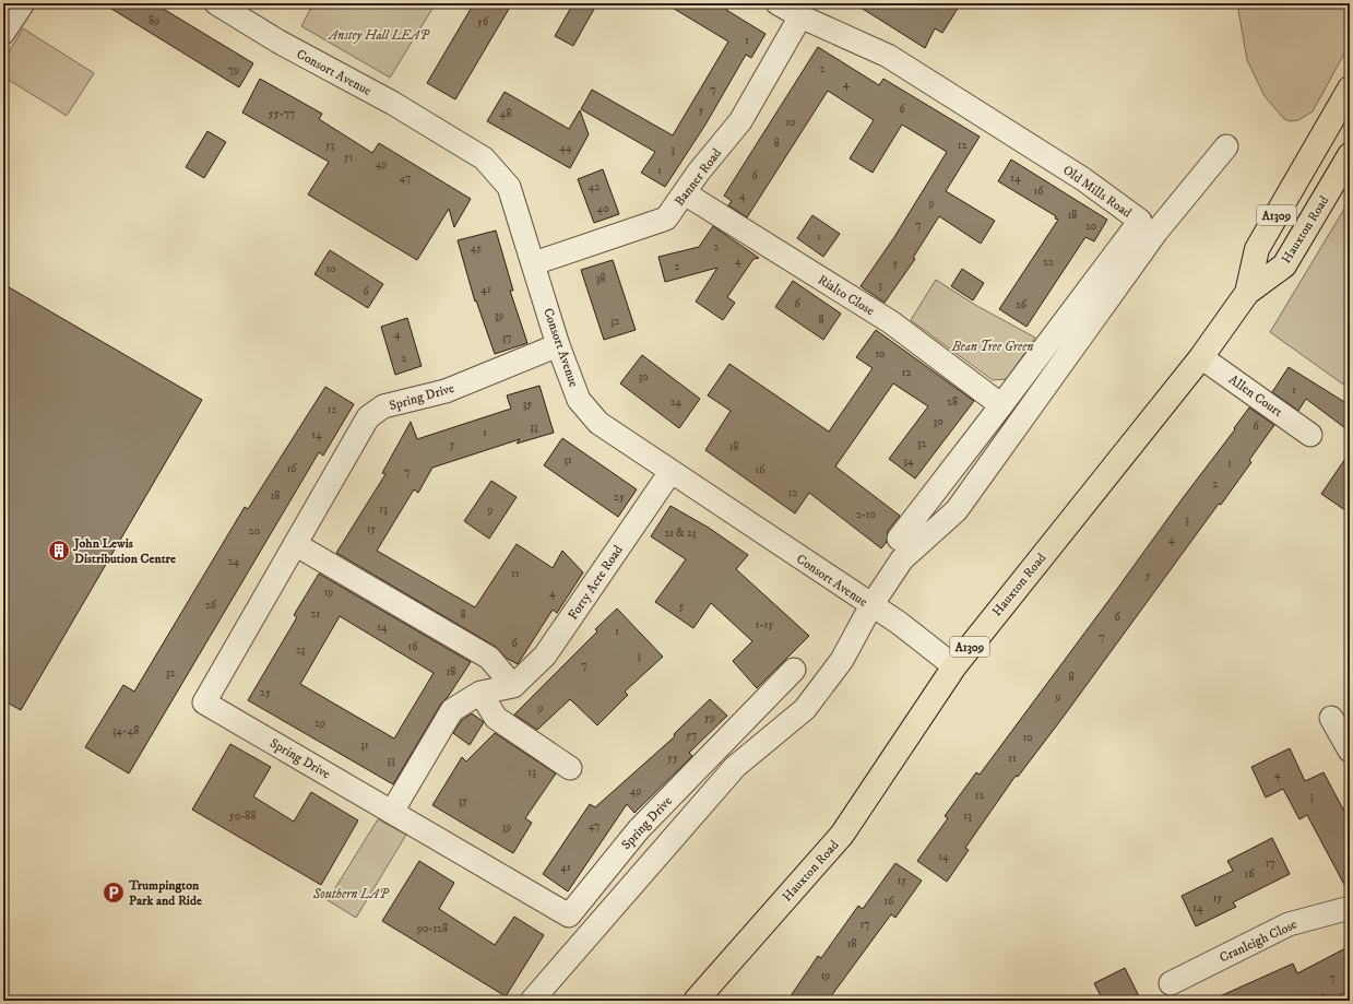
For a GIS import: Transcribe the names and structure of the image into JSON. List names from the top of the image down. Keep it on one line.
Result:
{"streets":{"main road":["A1309","Hauxton Road"],"street":["Consort Avenue","Banner Road","Old Mills Road","Rialto Close","Allen Court","Spring Drive","Forty Acre Road","Cranleigh Close"]},"crossings":[["Consort Avenue","Banner Road"],["Consort Avenue","Hauxton Road"],["Consort Avenue","Spring Drive"],["Consort Avenue","Forty Acre Road"],["Banner Road","Old Mills Road"],["Banner Road","Rialto Close"],["Old Mills Road","Rialto Close"],["Hauxton Road","Allen Court"]],"parks":["Anstey Hall LEAP","Bean Tree Green","Southern LAP"],"places":{"building":["John Lewis Distribution Centre"],"parking":["Trumpington Park and Ride"]},"house_numbers":["89","56","1","2","79","4","7","6","5","55-77","48","10","8","53","12","44","3","51","49","1","6","47","14","42","16","4","9","40","18","7","20","1","2","45","4","22","5","2","10","38","3","41","6","6","26","39","8","32","4","37","10","2","12","30","1","24","28","35","12","30","6","33","1","14","32","5","18","31","34","1","16","16","7","2","12","18","25","13","9","2-10","3","15","20","21 & 23","4","24","11","5","19","4","26","5","21","8","6","1-15","14","1","7","6","16","23","3","7","18","32","8","25","9","9","59","29","34-48","57","10","31","55","11","33","13","4","49","12","3","35","50-88","13","47","39","14","17","41","16","15","15","16","14","17","90-128","18","19","7"]}
